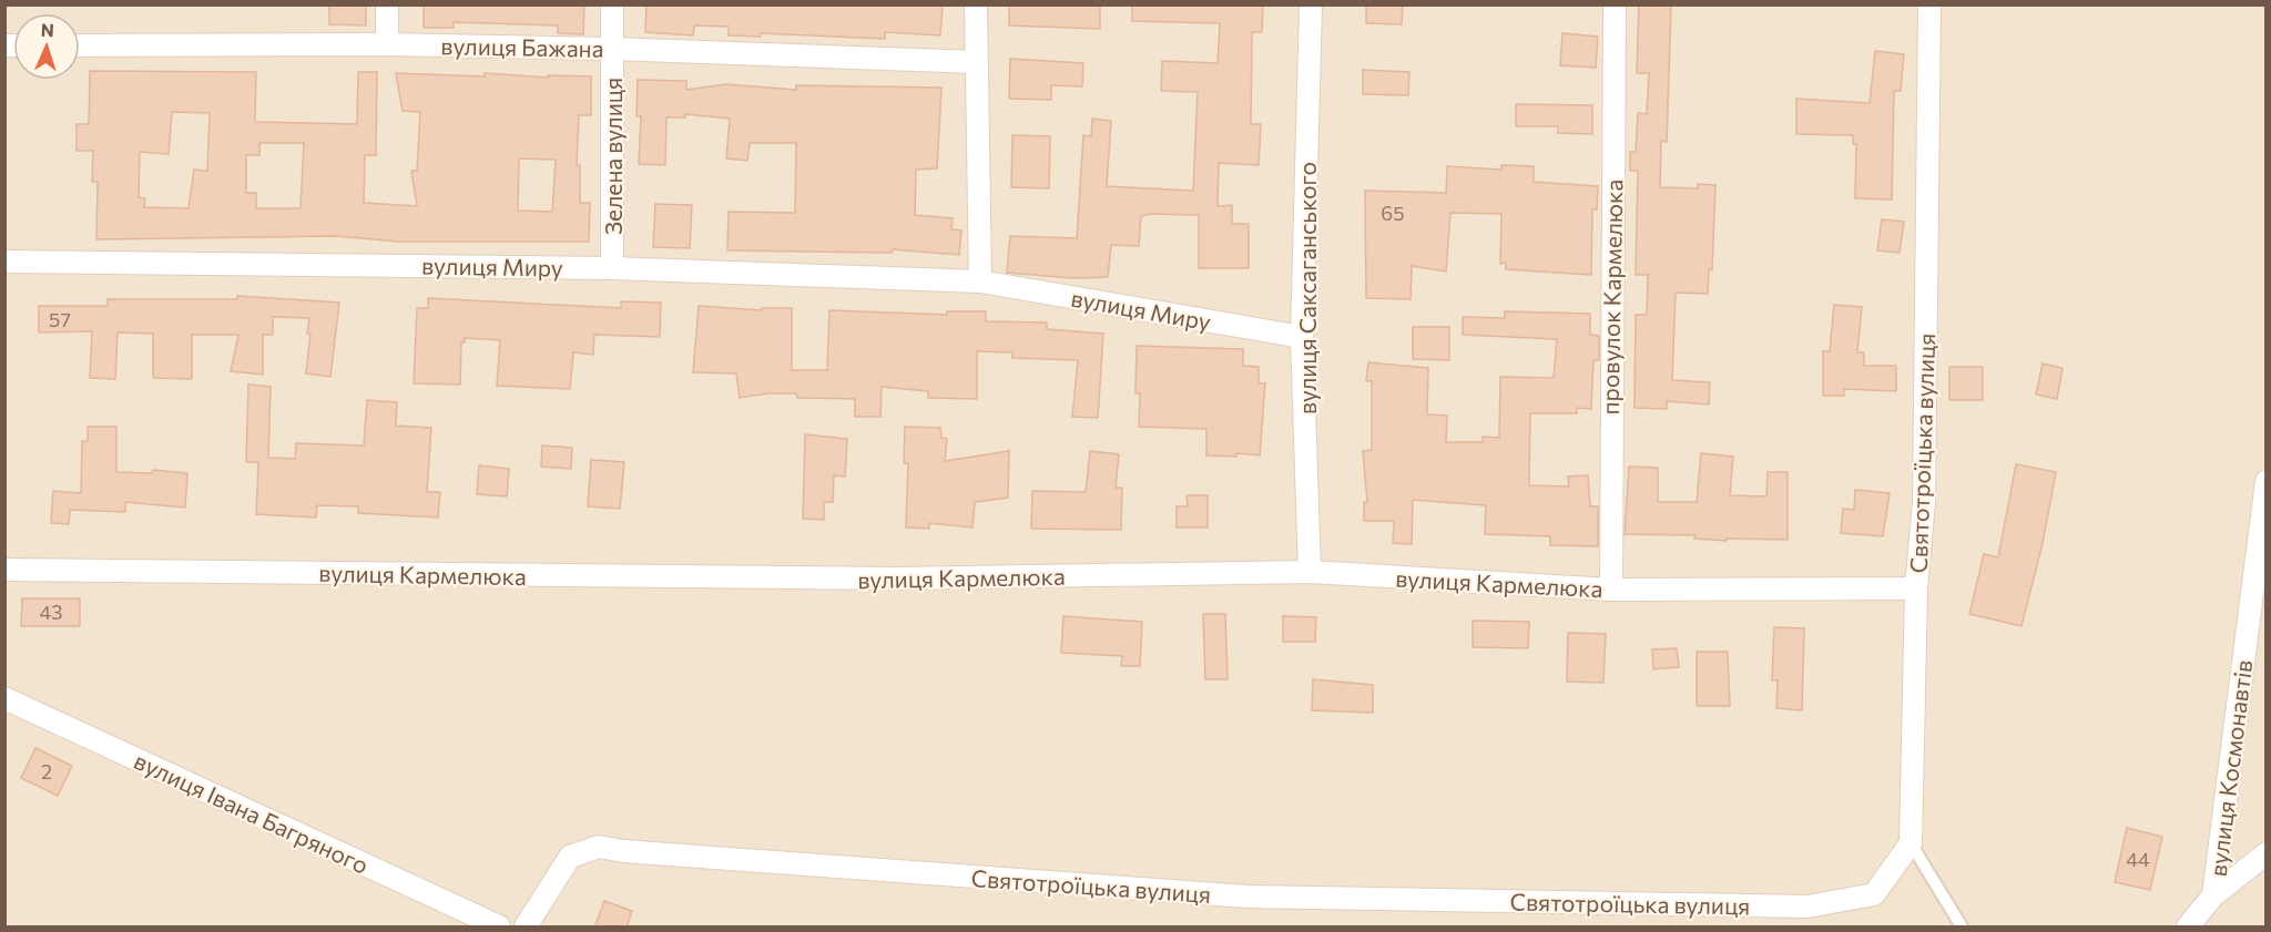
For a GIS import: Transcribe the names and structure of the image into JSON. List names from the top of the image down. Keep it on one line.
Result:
{"streets":{"street":["вулиця Бажана","Зелена вулиця","вулиця Миру","вулиця Саксаганського","провулок Кармелюка","Святотроїцька вулиця","вулиця Кармелюка","вулиця Космонавтів","вулиця Івана Багряного"]},"crossings":[["вулиця Бажана","Зелена вулиця"],["Зелена вулиця","вулиця Миру"],["вулиця Миру","вулиця Саксаганського"],["вулиця Саксаганського","вулиця Кармелюка"],["провулок Кармелюка","вулиця Кармелюка"],["Святотроїцька вулиця","вулиця Кармелюка"]],"house_numbers":["65","57","43","2","44"],"north":"top"}
